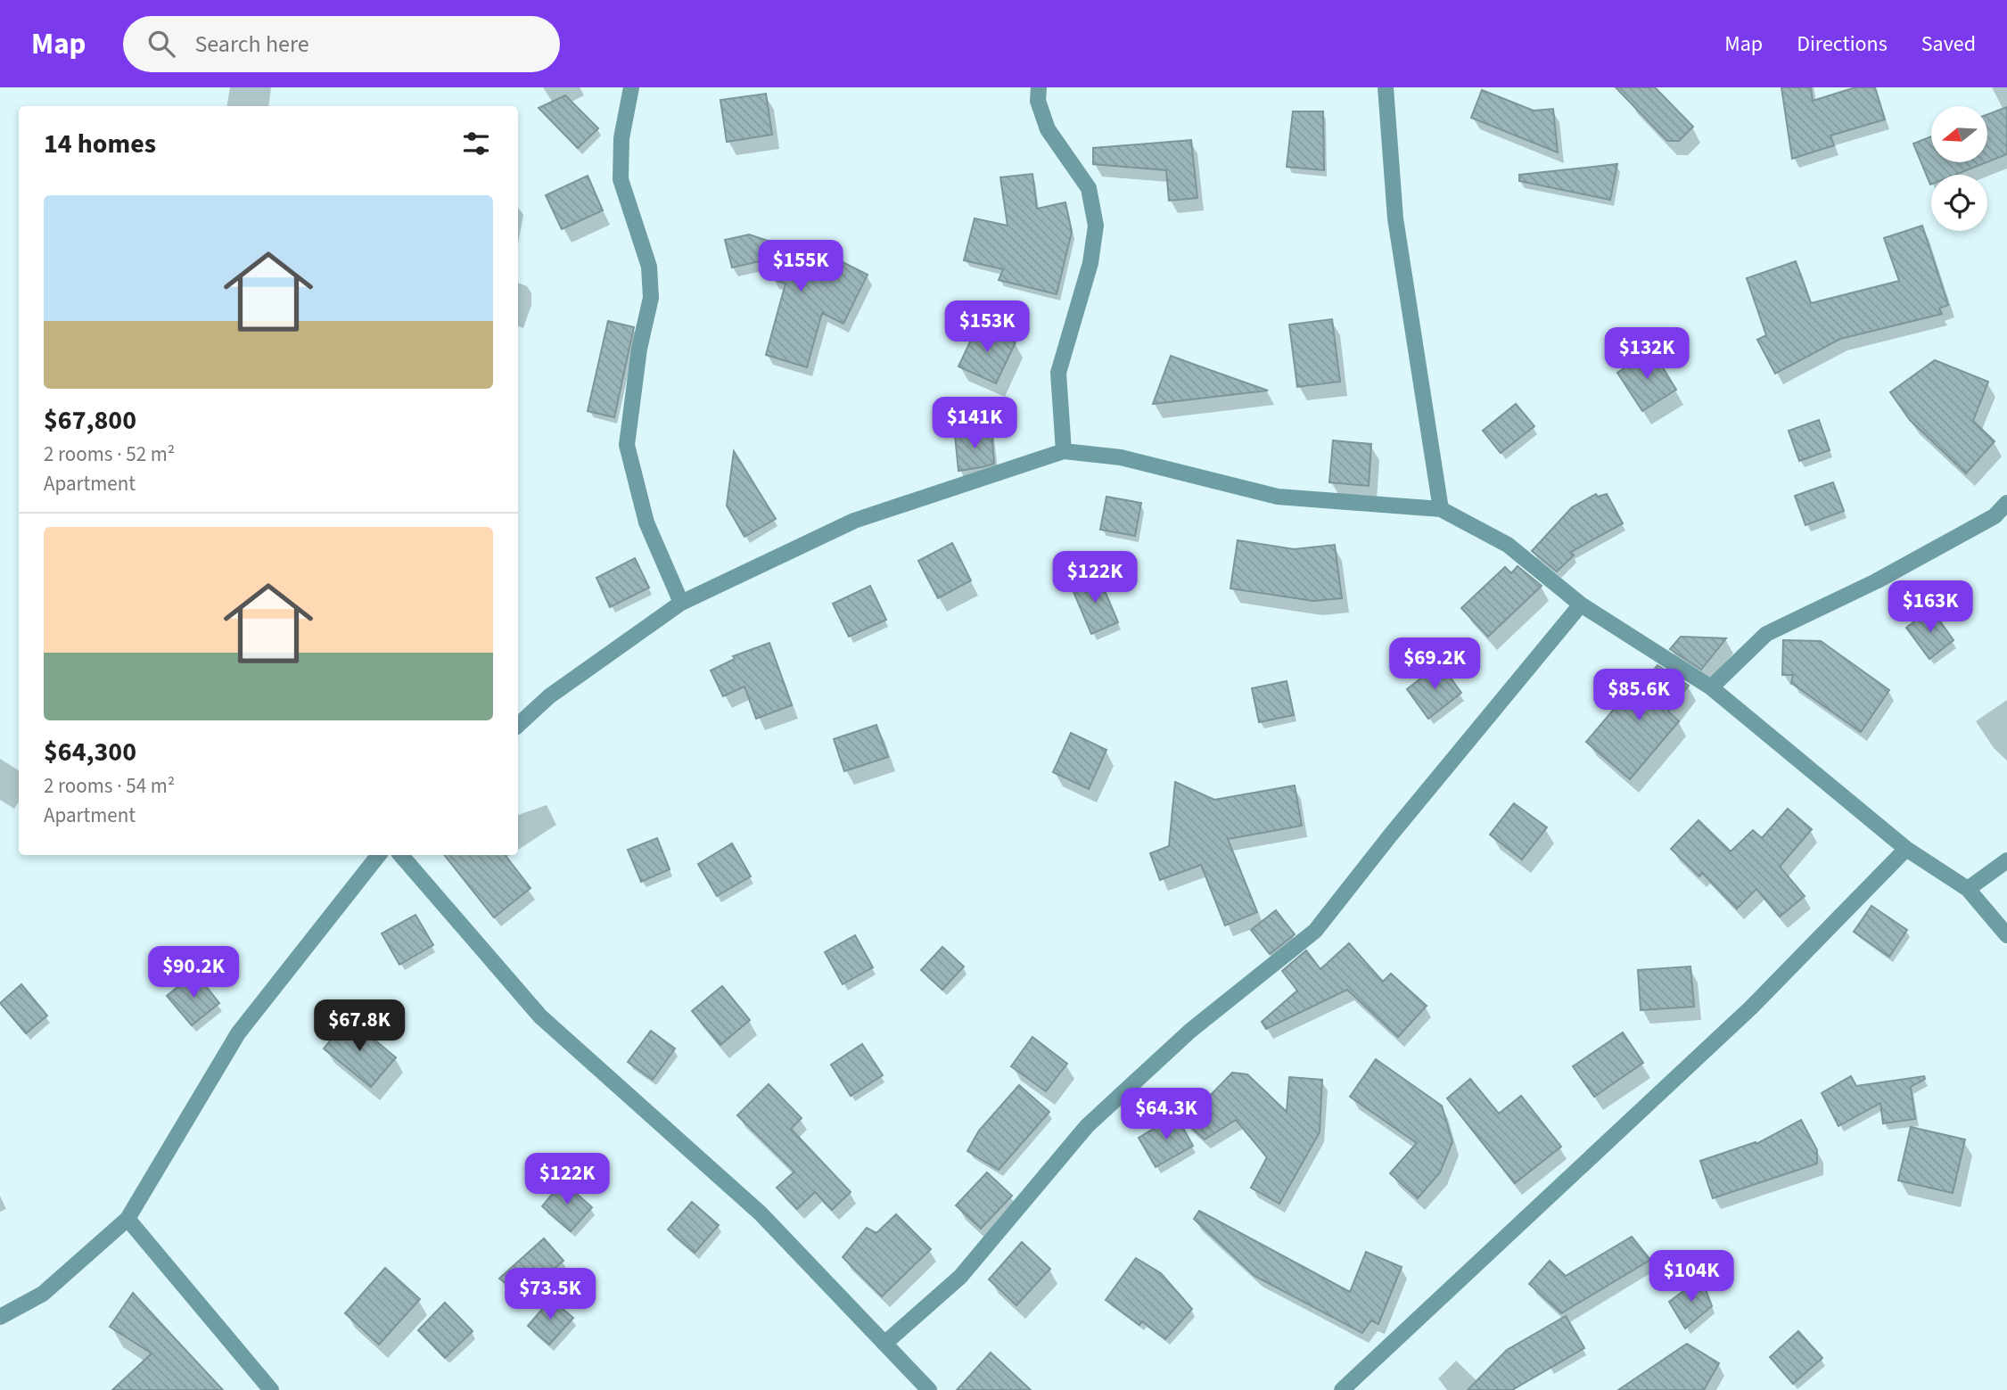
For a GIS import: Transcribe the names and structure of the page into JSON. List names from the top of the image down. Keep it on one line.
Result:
{"north":"left","page":{"header":"Map","search":"Search here","nav":["Map","Directions","Saved"],"heading":"14 homes","list":[{"name":"$67,800","note":"2 rooms · 52 m² · Apartment"},{"name":"$64,300","note":"2 rooms · 54 m² · Apartment"}],"price":["$155K","$153K","$132K","$141K","$122K","$163K","$69.2K","$85.6K","$90.2K","$67.8K","$64.3K","$122K","$104K","$73.5K"]}}
